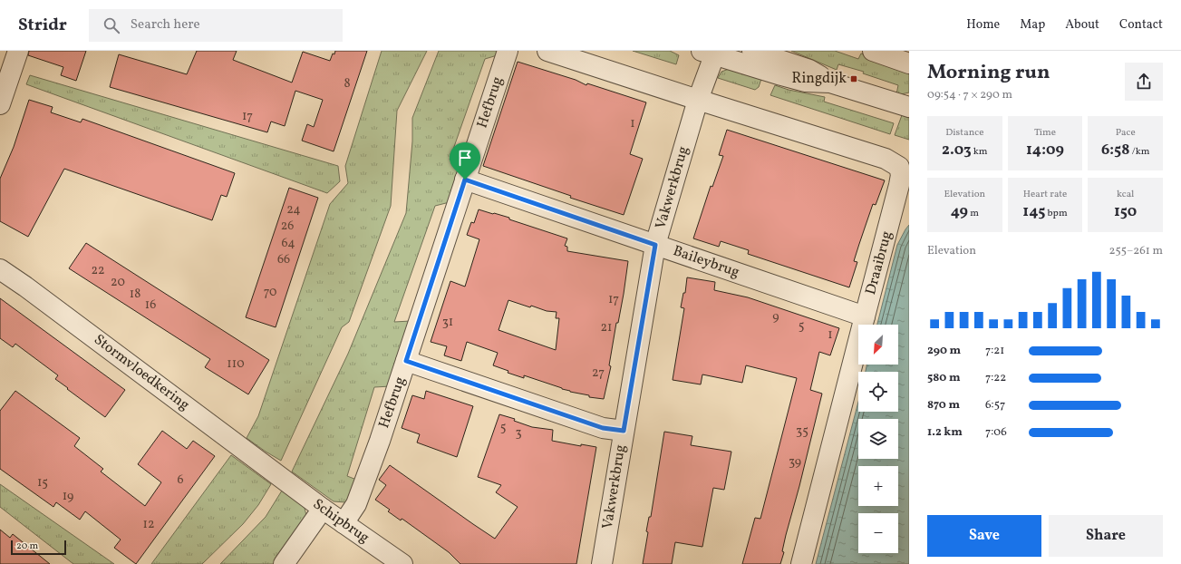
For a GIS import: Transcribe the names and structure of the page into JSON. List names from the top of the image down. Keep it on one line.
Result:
{"streets":{"street":["Hefbrug","Vakwerkbrug","Baileybrug","Draaibrug","Stormvloedkering","Schipbrug"]},"crossings":[["Hefbrug","Baileybrug"],["Hefbrug","Schipbrug"],["Vakwerkbrug","Baileybrug"],["Vakwerkbrug","Draaibrug"],["Baileybrug","Draaibrug"],["Stormvloedkering","Schipbrug"]],"places":{"transit":["Ringdijk"]},"house_numbers":["8","17","1","24","26","64","66","22","20","70","18","17","16","9","31","5","21","1","110","27","5","35","3","39","6","15","19","12"],"scale_bar":"20 m","north":"bottom left","page":{"header":"Stridr","search":"Search here","nav":["Home","Map","About","Contact"],"heading":["Morning run","09:54 · 7 × 290 m"],"stats":[["Distance","2.03 km"],["Time","14:09"],["Pace","6:58 /km"],["Elevation","49 m"],["Heart rate","145 bpm"],["kcal","150"]],"chart":["Elevation","255–261 m"],"map_buttons":["+","−"],"list":[{"name":"290 m","note":"7:21"},{"name":"580 m","note":"7:22"},{"name":"870 m","note":"6:57"},{"name":"1.2 km","note":"7:06"}],"buttons":["Save","Share"],"scale":"20 m"}}
